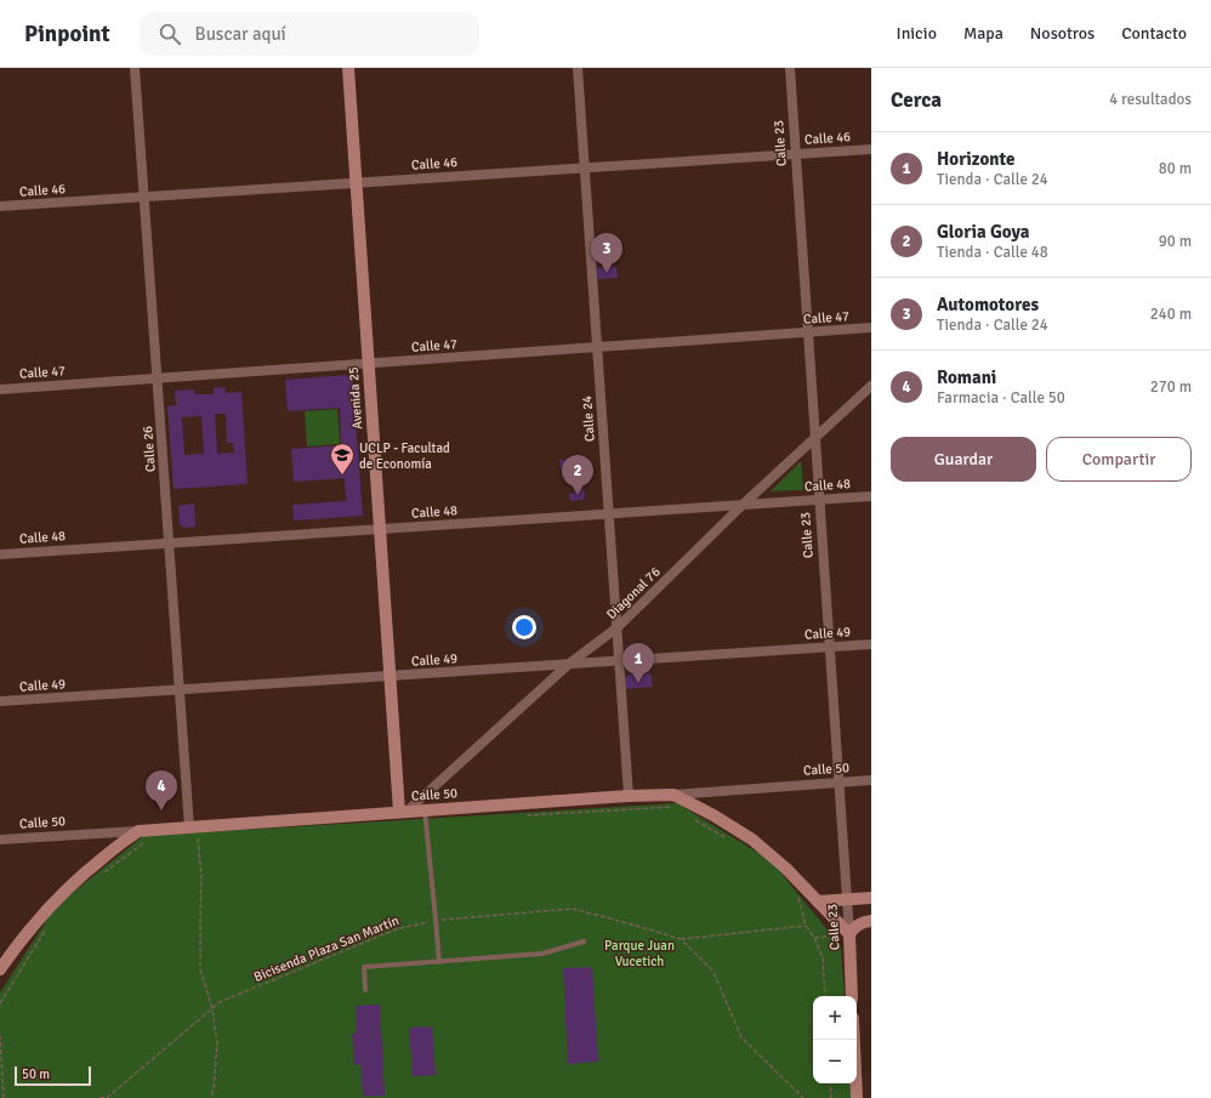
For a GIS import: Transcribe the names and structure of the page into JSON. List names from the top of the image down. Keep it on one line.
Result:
{"streets":{"main road":["Calle 23","Avenida 25","Calle 50"],"street":["Calle 46","Calle 47","Calle 24","Calle 26","Calle 48","Diagonal 76","Calle 49"],"path":["Bicisenda Plaza San Martín"]},"crossings":[["Calle 46","Calle 23"],["Calle 46","Avenida 25"],["Calle 46","Calle 24"],["Calle 46","Calle 26"],["Calle 23","Calle 47"],["Calle 23","Calle 48"],["Calle 23","Diagonal 76"],["Calle 23","Calle 49"],["Calle 23","Calle 50"],["Calle 47","Avenida 25"],["Calle 47","Calle 24"],["Calle 47","Calle 26"],["Avenida 25","Calle 48"],["Avenida 25","Diagonal 76"],["Avenida 25","Calle 49"],["Avenida 25","Calle 50"],["Calle 24","Calle 48"],["Calle 24","Diagonal 76"],["Calle 24","Calle 49"],["Calle 24","Calle 50"],["Calle 26","Calle 48"],["Calle 26","Calle 49"],["Calle 26","Calle 50"],["Calle 48","Diagonal 76"],["Diagonal 76","Calle 49"],["Diagonal 76","Calle 50"]],"parks":["Parque Juan Vucetich"],"places":{"school or university":["UCLP - Facultad de Economía"]},"scale_bar":"50 m","page":{"header":"Pinpoint","search":"Buscar aquí","nav":["Inicio","Mapa","Nosotros","Contacto"],"heading":["Cerca","4 resultados"],"list":[{"mark":"1","name":"Horizonte","note":"Tienda · Calle 24","value":"80 m"},{"mark":"2","name":"Gloria Goya","note":"Tienda · Calle 48","value":"90 m"},{"mark":"3","name":"Automotores","note":"Tienda · Calle 24","value":"240 m"},{"mark":"4","name":"Romani","note":"Farmacia · Calle 50","value":"270 m"}],"pins":["3","2","1","4"],"buttons":["Guardar","Compartir"],"map_buttons":["+","−"],"scale":"50 m"}}
